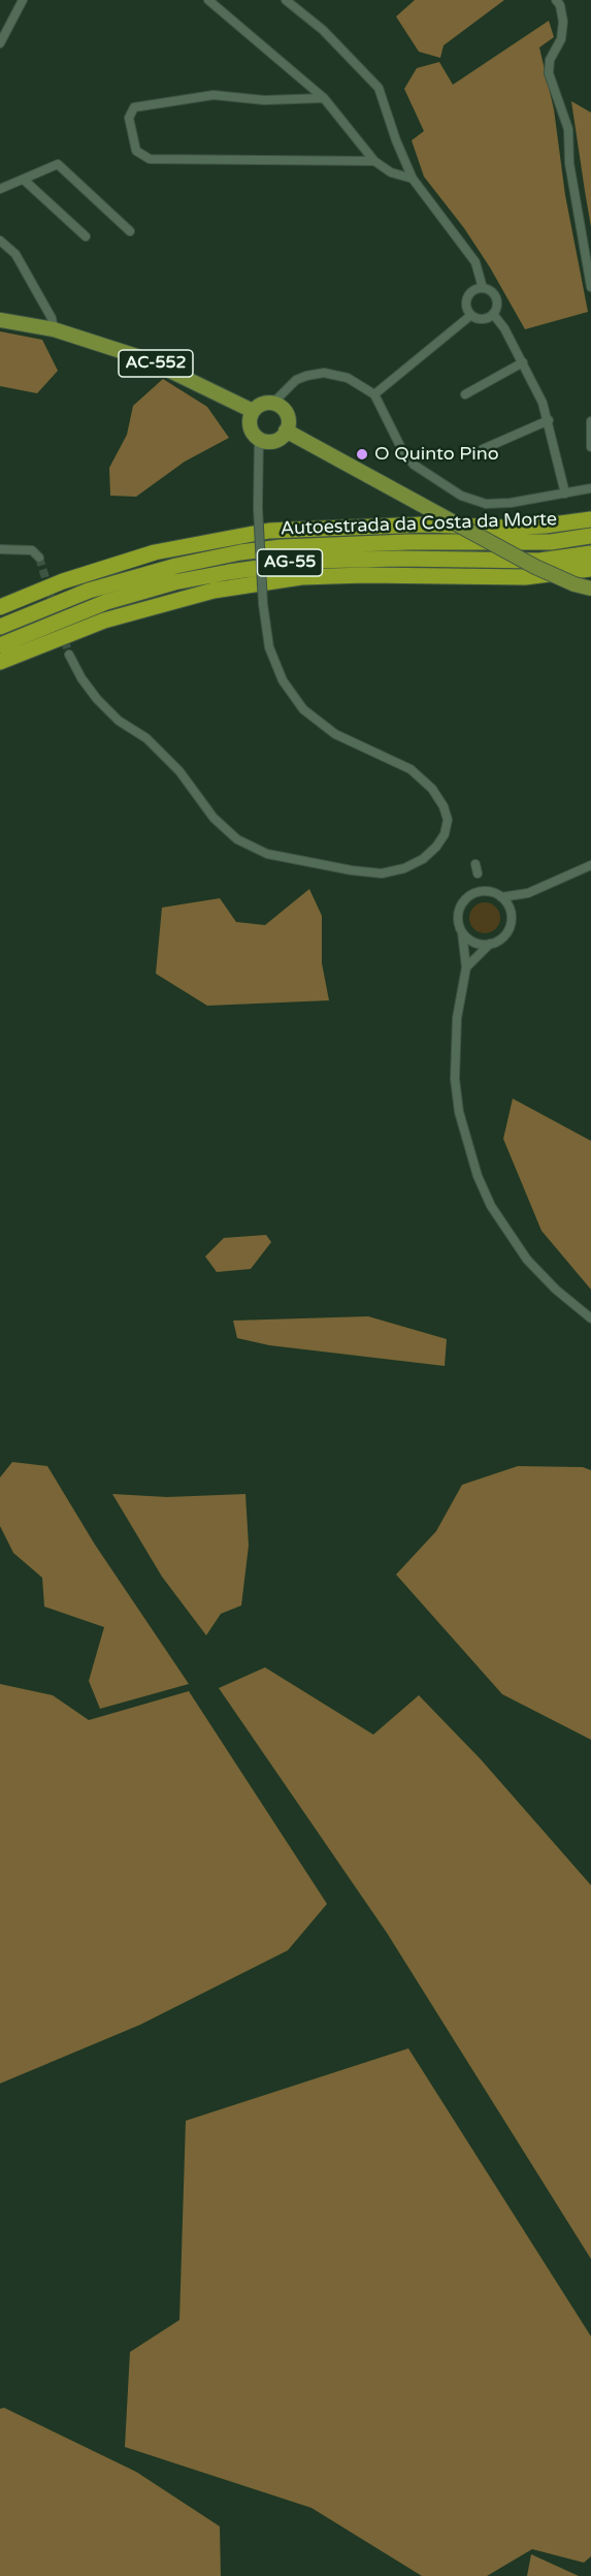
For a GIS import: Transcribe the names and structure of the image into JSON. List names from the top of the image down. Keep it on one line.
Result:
{"streets":{"highway":["Autoestrada da Costa da Morte","AG-55"],"main road":["AC-552"]},"places":["O Quinto Pino"]}
